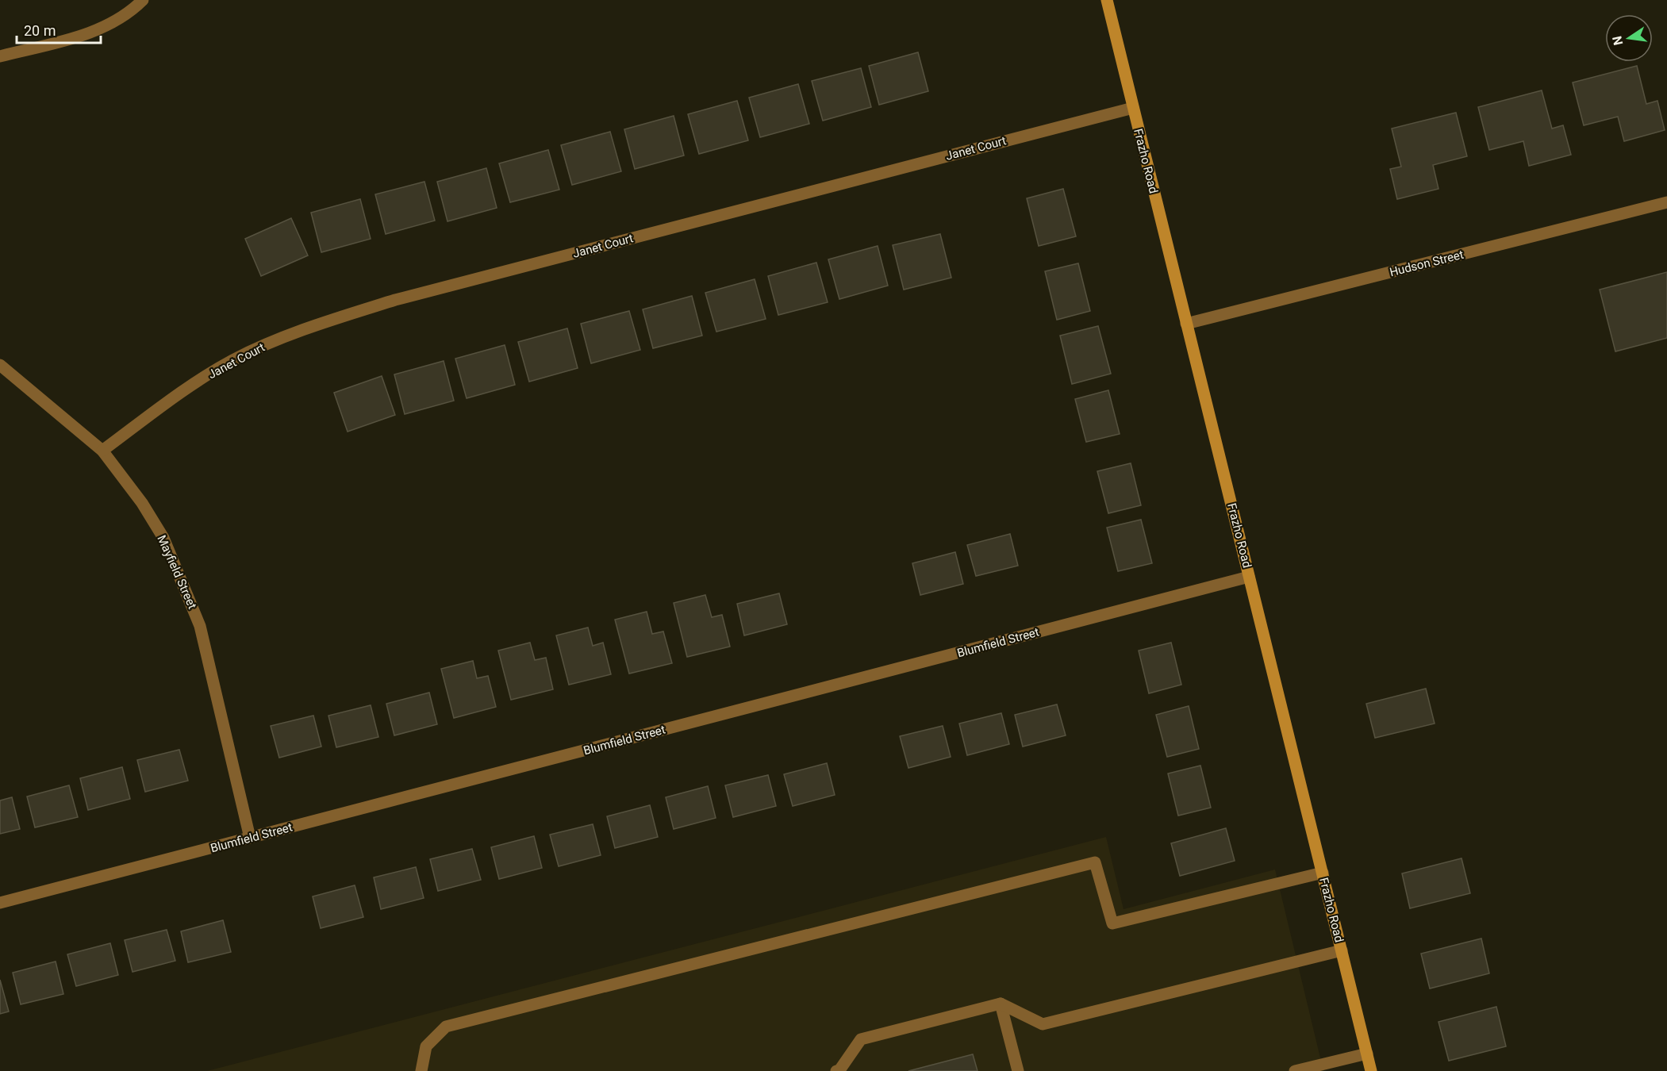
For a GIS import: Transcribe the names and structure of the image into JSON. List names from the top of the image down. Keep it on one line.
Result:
{"streets":{"street":["Janet Court","Frazho Road","Hudson Street","Mayfield Street","Blumfield Street"]},"crossings":[["Janet Court","Frazho Road"],["Janet Court","Mayfield Street"],["Frazho Road","Hudson Street"],["Frazho Road","Blumfield Street"],["Mayfield Street","Blumfield Street"]],"scale_bar":"20 m","north":"left"}
